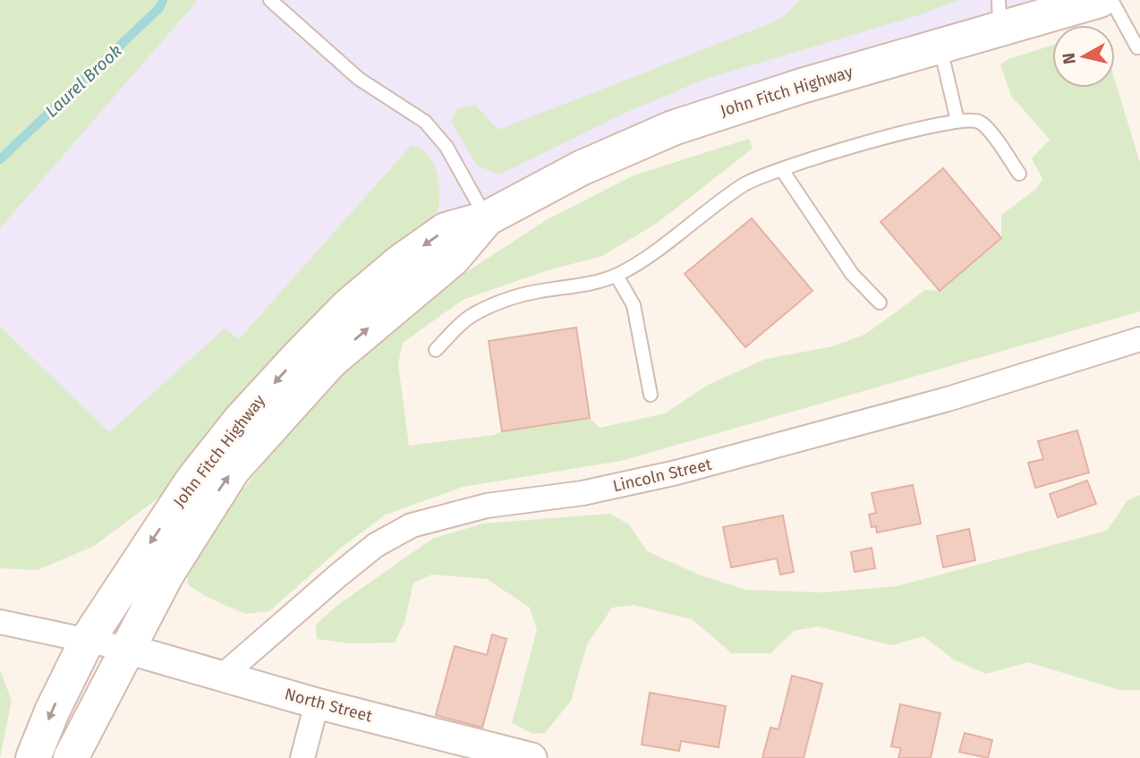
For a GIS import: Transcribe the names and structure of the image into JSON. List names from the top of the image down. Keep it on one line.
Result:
{"streets":{"main road":["John Fitch Highway"],"street":["Lincoln Street","North Street"]},"crossings":[["John Fitch Highway","North Street"],["Lincoln Street","North Street"]],"water":["Laurel Brook"],"north":"left"}
